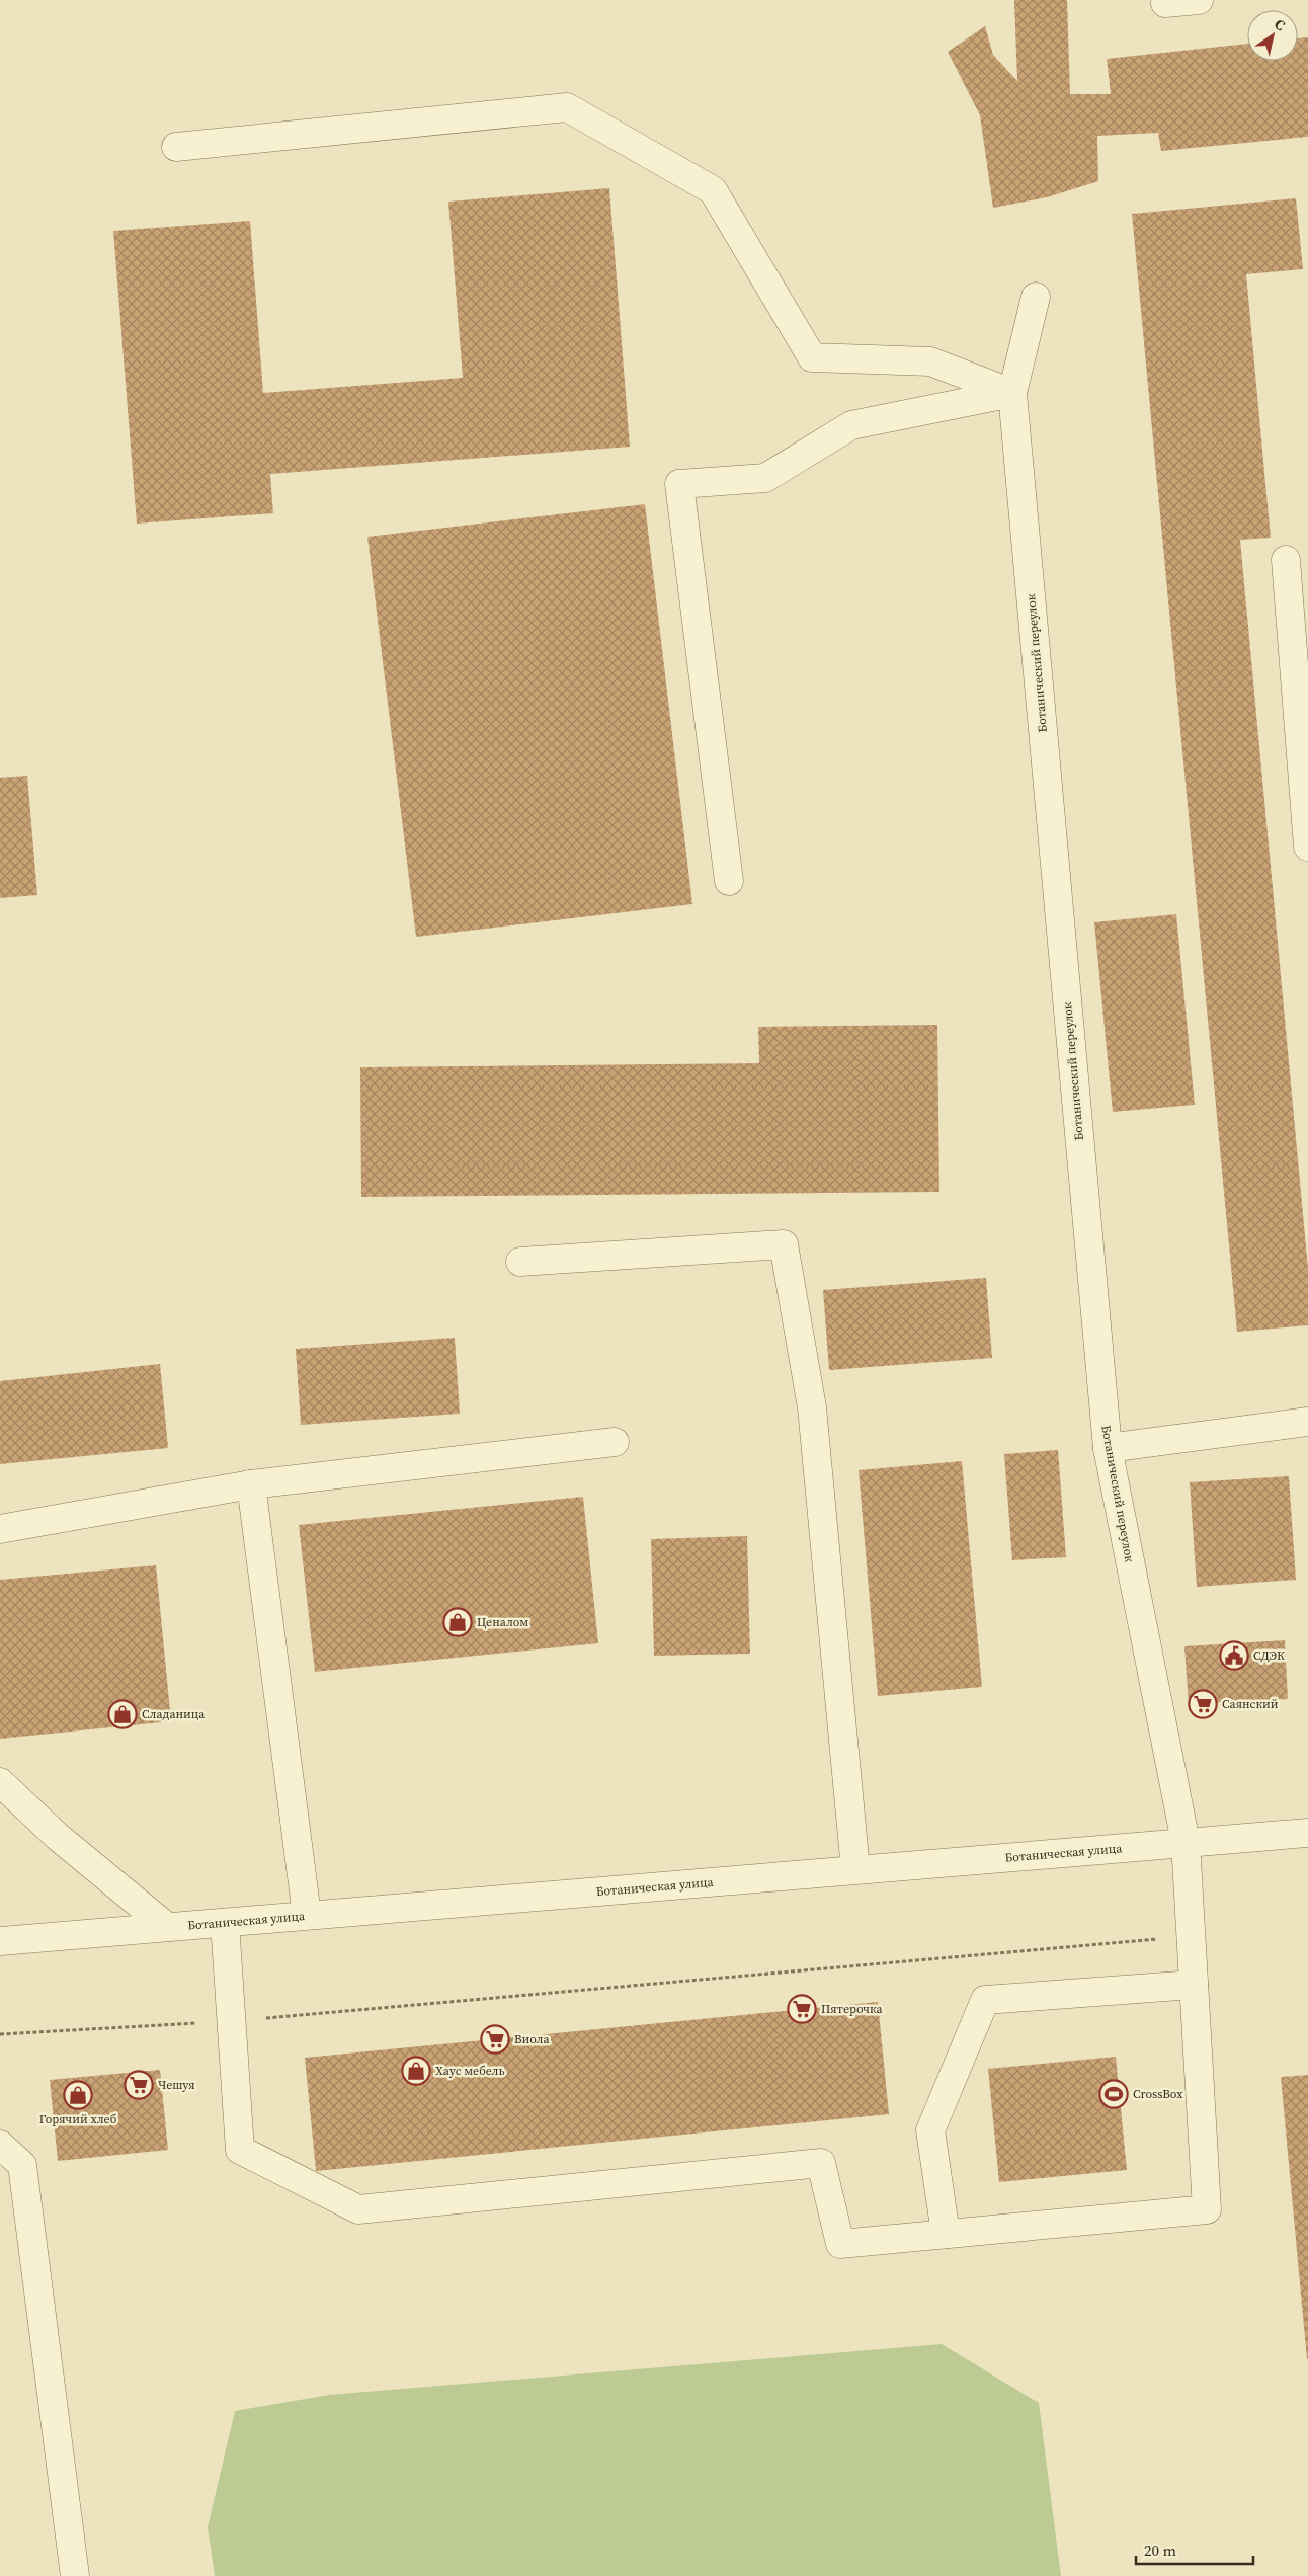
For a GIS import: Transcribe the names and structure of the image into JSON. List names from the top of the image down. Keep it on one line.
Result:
{"streets":{"street":["Ботанический переулок","Ботаническая улица"]},"crossings":[["Ботанический переулок","Ботаническая улица"]],"places":{"shop":["Ценалом","Сладаница","Хаус мебель","Горячий хлеб"],"public building":["СДЭК"],"supermarket":["Саянский","Пятерочка","Виола","Чешуя"],"sports":["CrossBox"]},"scale_bar":"20 m","north":"top right"}
